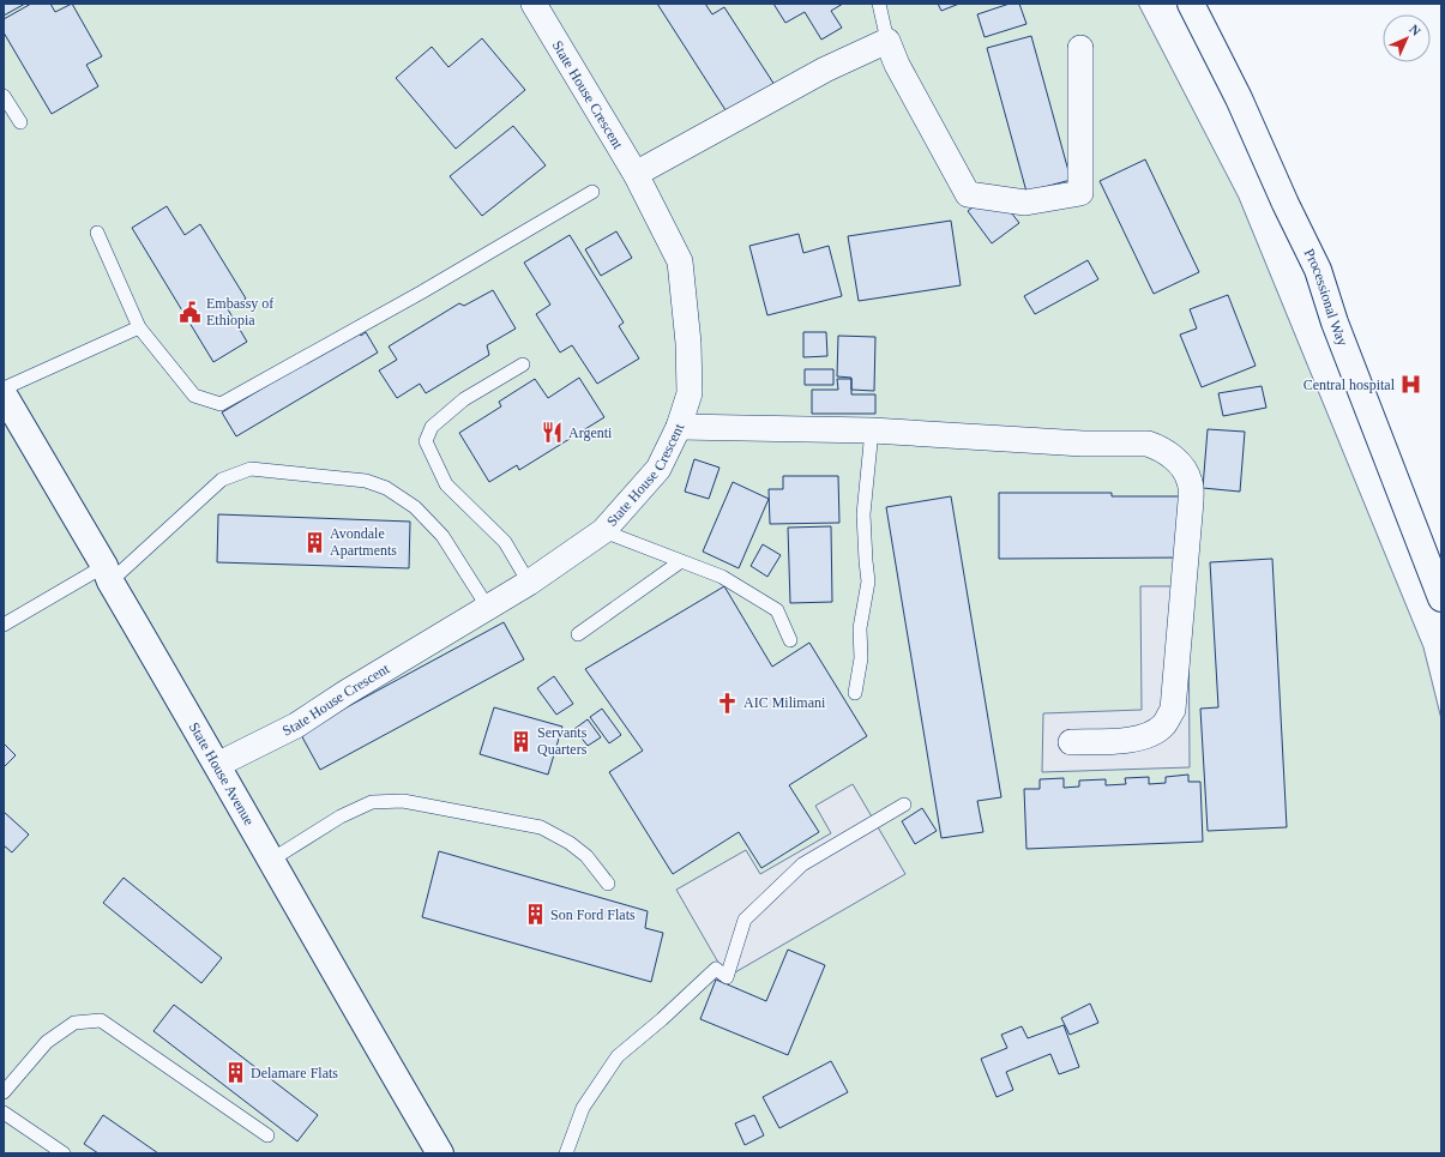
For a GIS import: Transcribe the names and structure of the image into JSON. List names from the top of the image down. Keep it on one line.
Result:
{"streets":{"main road":["Processional Way","State House Avenue"],"street":["State House Crescent"]},"crossings":[["State House Crescent","State House Avenue"]],"places":{"public building":["Embassy of Ethiopia"],"hospital":["Central hospital"],"restaurant":["Argenti"],"building":["Avondale Apartments","Servants Quarters","Son Ford Flats","Delamare Flats"],"church":["AIC Milimani"]},"north":"top right"}
